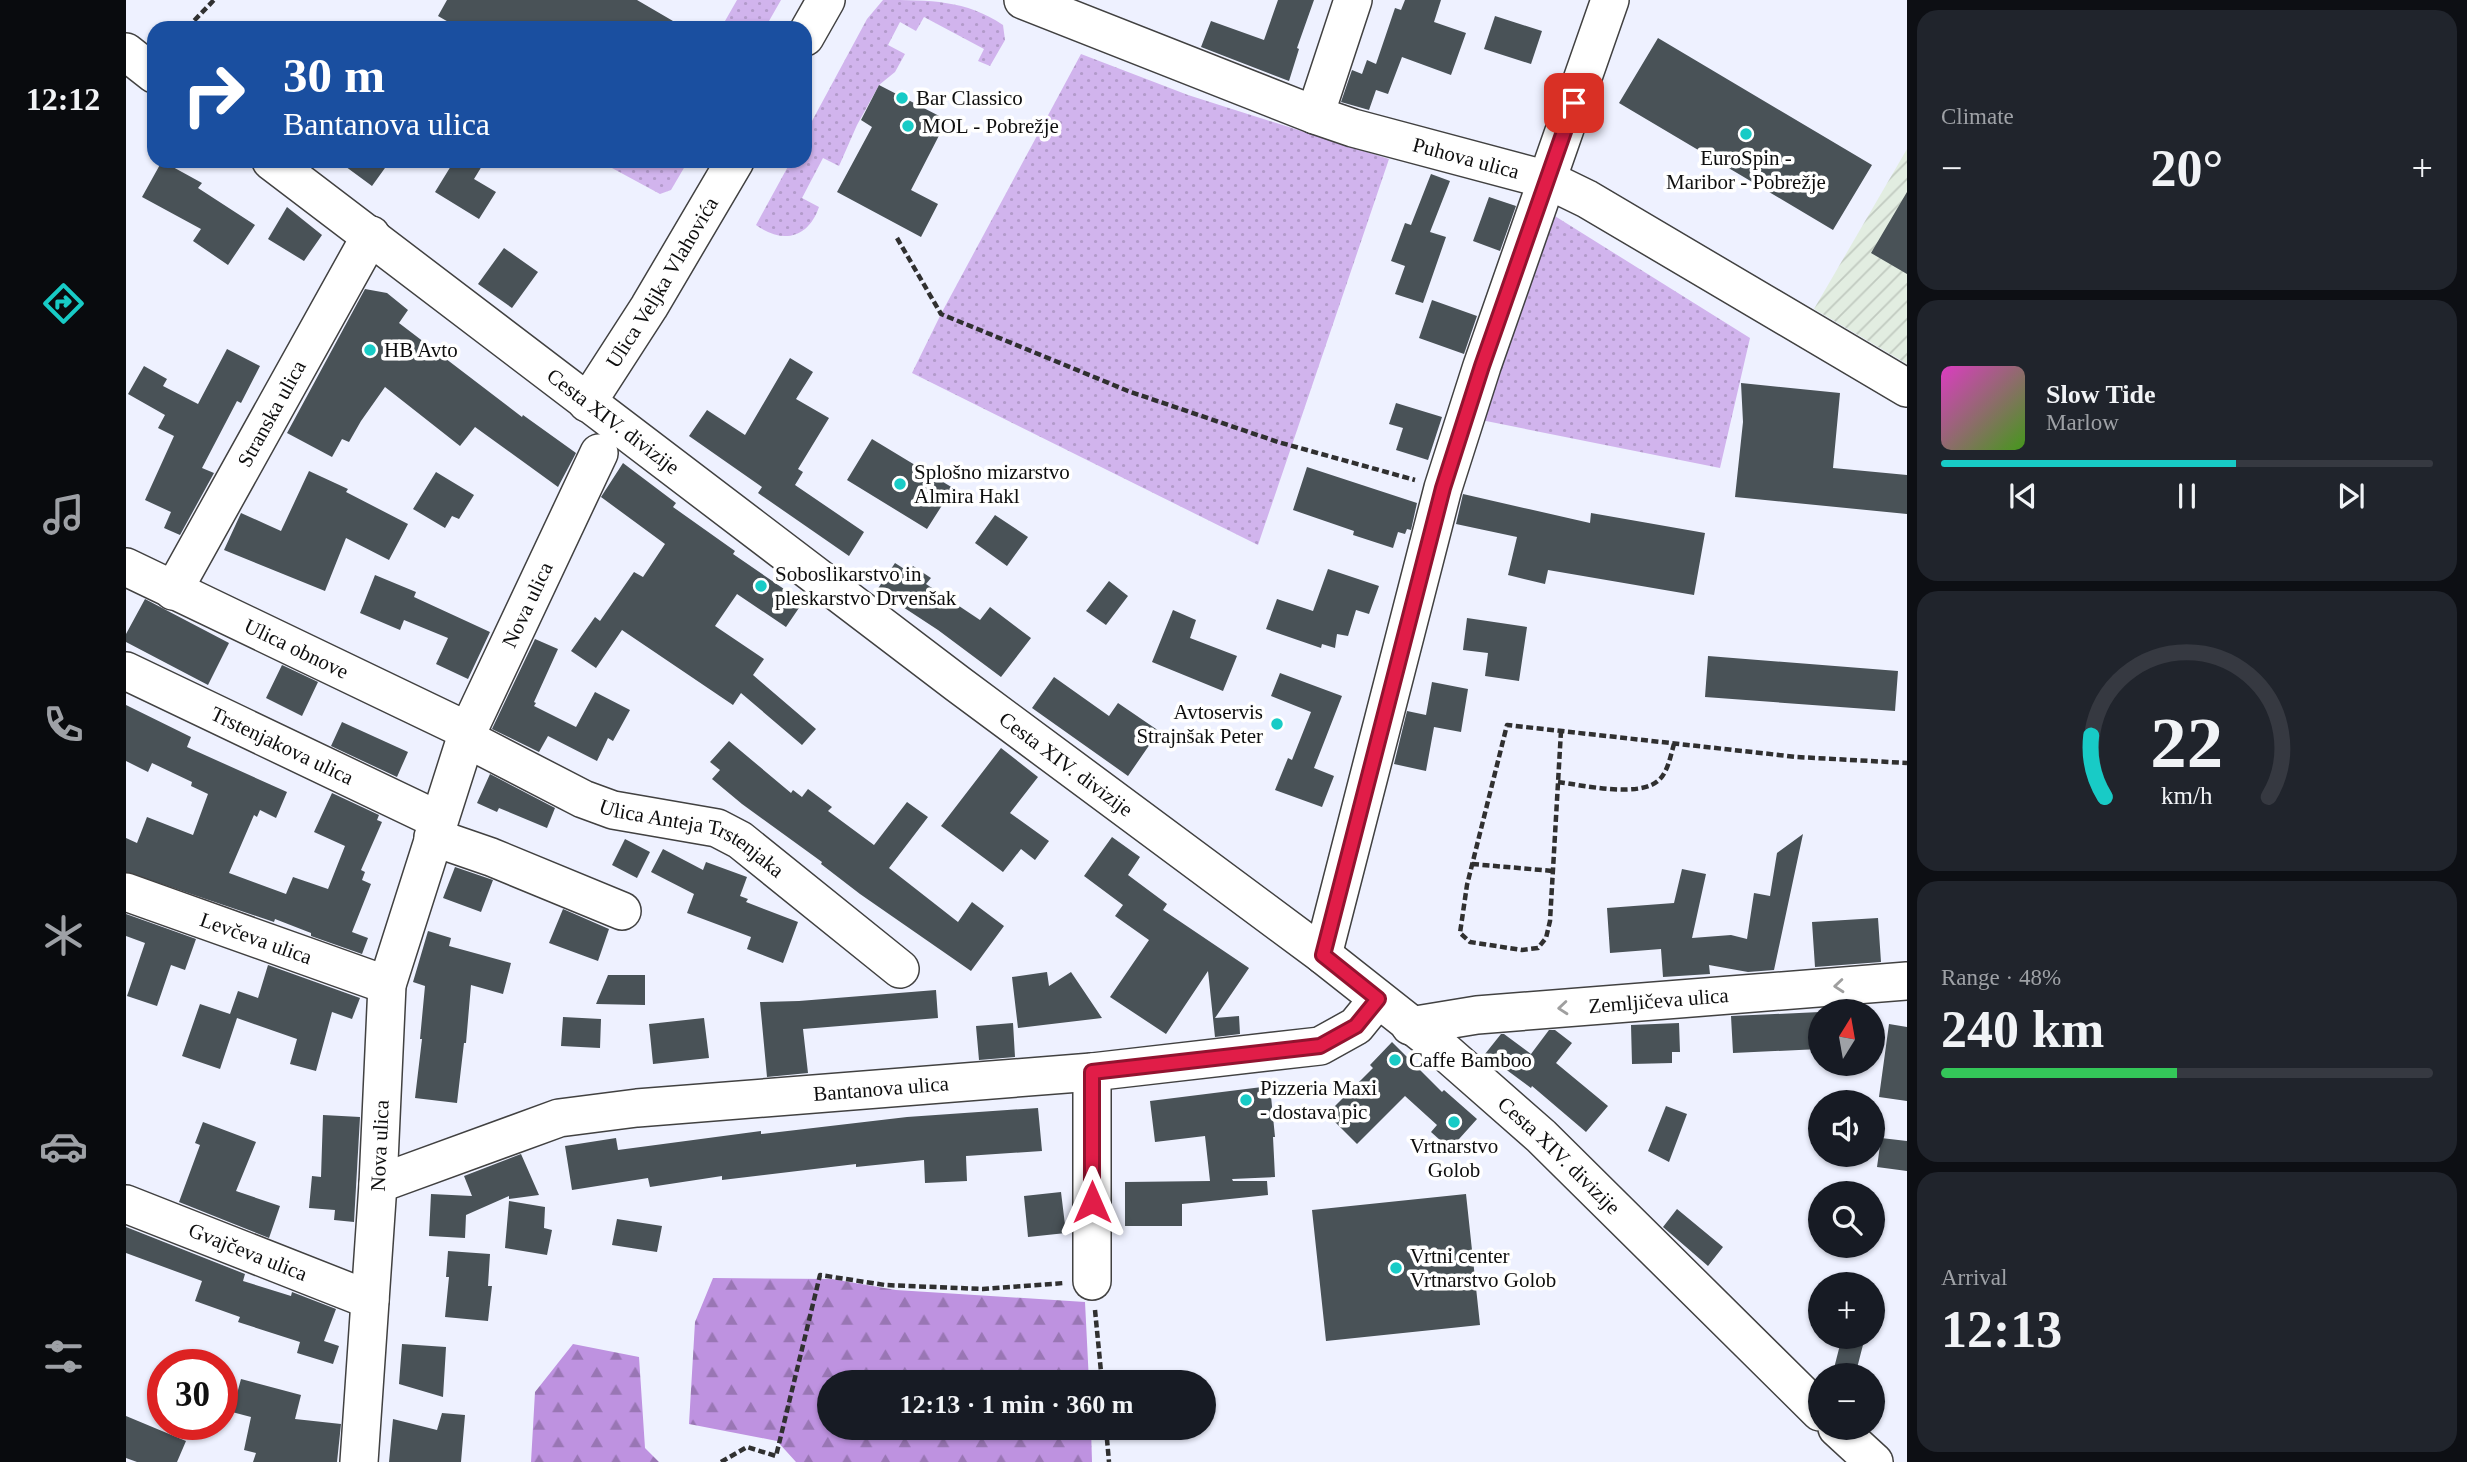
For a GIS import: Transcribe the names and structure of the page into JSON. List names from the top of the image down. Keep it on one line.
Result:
{"streets":{"street":["Puhova ulica","Ulica Veljka Vlahovića","Stranska ulica","Cesta XIV. divizije","Nova ulica","Ulica obnove","Trstenjakova ulica","Ulica Anteja Trstenjaka","Levčeva ulica","Zemljičeva ulica","Bantanova ulica","Gvajčeva ulica"]},"crossings":[["Ulica Veljka Vlahovića","Cesta XIV. divizije"],["Stranska ulica","Cesta XIV. divizije"],["Stranska ulica","Ulica obnove"],["Cesta XIV. divizije","Zemljičeva ulica"],["Cesta XIV. divizije","Bantanova ulica"],["Nova ulica","Ulica obnove"],["Nova ulica","Trstenjakova ulica"],["Nova ulica","Ulica Anteja Trstenjaka"],["Nova ulica","Levčeva ulica"],["Nova ulica","Bantanova ulica"],["Nova ulica","Gvajčeva ulica"],["Ulica obnove","Ulica Anteja Trstenjaka"]],"one_way":["Zemljičeva ulica"],"places":["Bar Classico","MOL - Pobrežje","EuroSpin - Maribor - Pobrežje","HB Avto","Splošno mizarstvo Almira Hakl","Soboslikarstvo in pleskarstvo Drvenšak","Avtoservis Strajnšak Peter","Caffe Bamboo","Pizzeria Maxi - dostava pic","Vrtnarstvo Golob","Vrtni center Vrtnarstvo Golob"],"north":"top","page":{"tabs":"12:12","tile":["Climate",["Range · 48%","240 km"],["Arrival","12:13"]],"turn":["30 m","Bantanova ulica"],"heat":["−","20°","+"],"song":["Slow Tide","Marlow"],"map_buttons":["+","−"],"limit":"30","trip":"12:13 · 1 min · 360 m","gauge":["22","km/h"]}}
